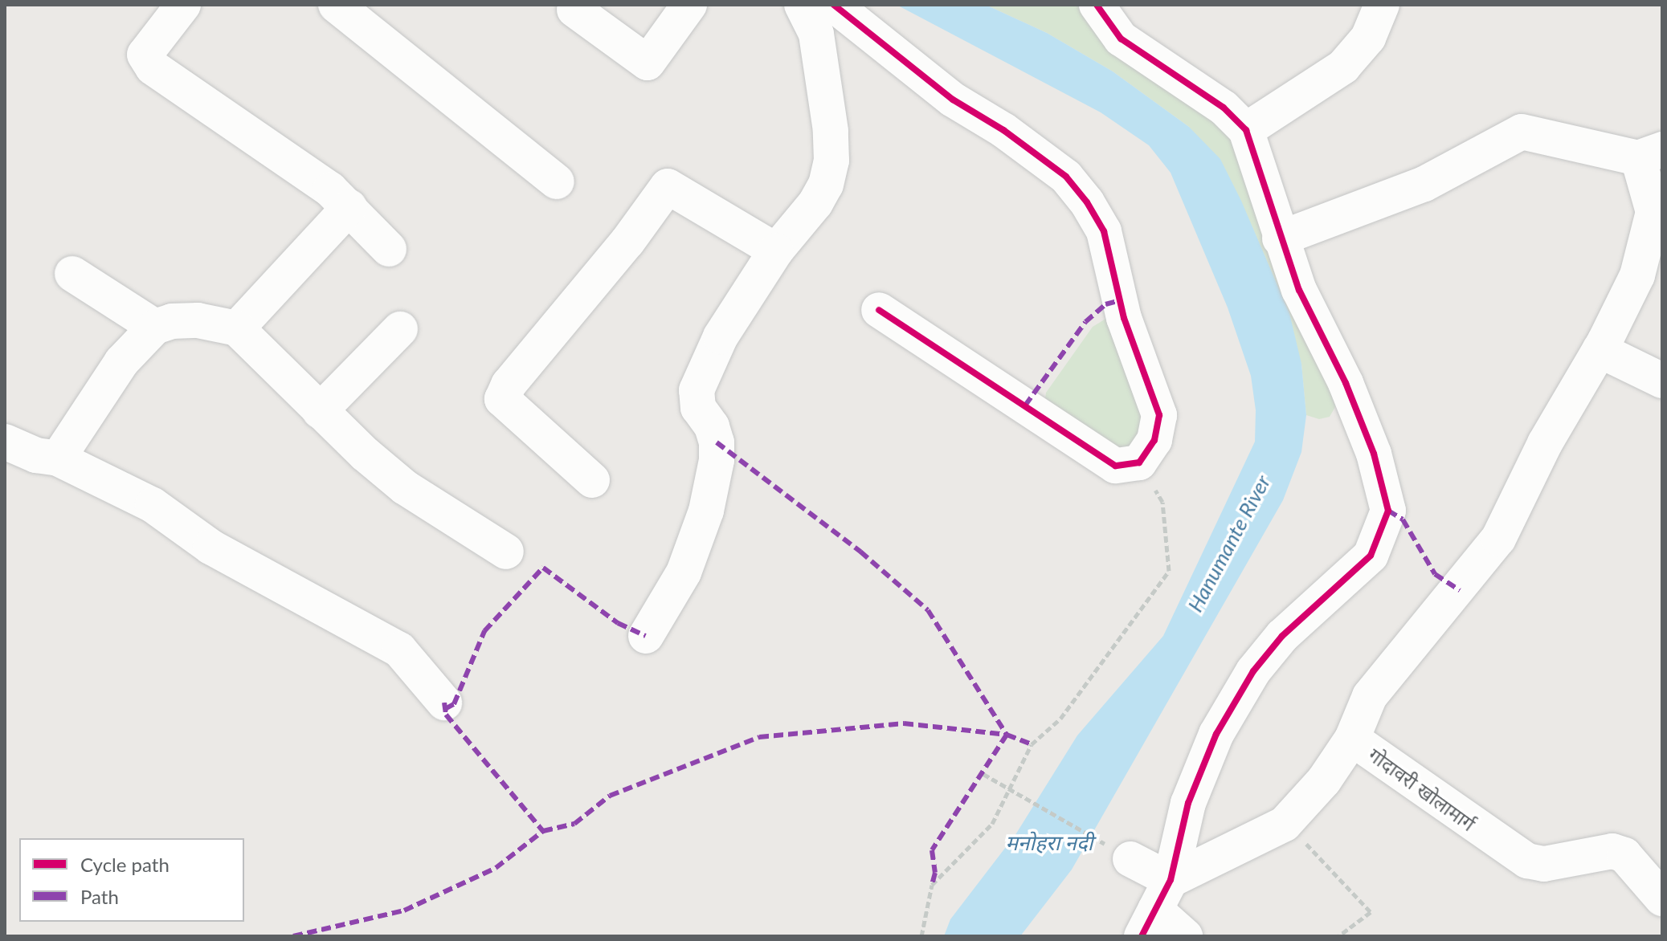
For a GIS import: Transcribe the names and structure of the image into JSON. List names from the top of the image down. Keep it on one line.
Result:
{"streets":{"street":["गोदावरी खोलामार्ग"]},"water":["Hanumante River","मनोहरा नदी"],"legend":["Cycle path","Path"]}
